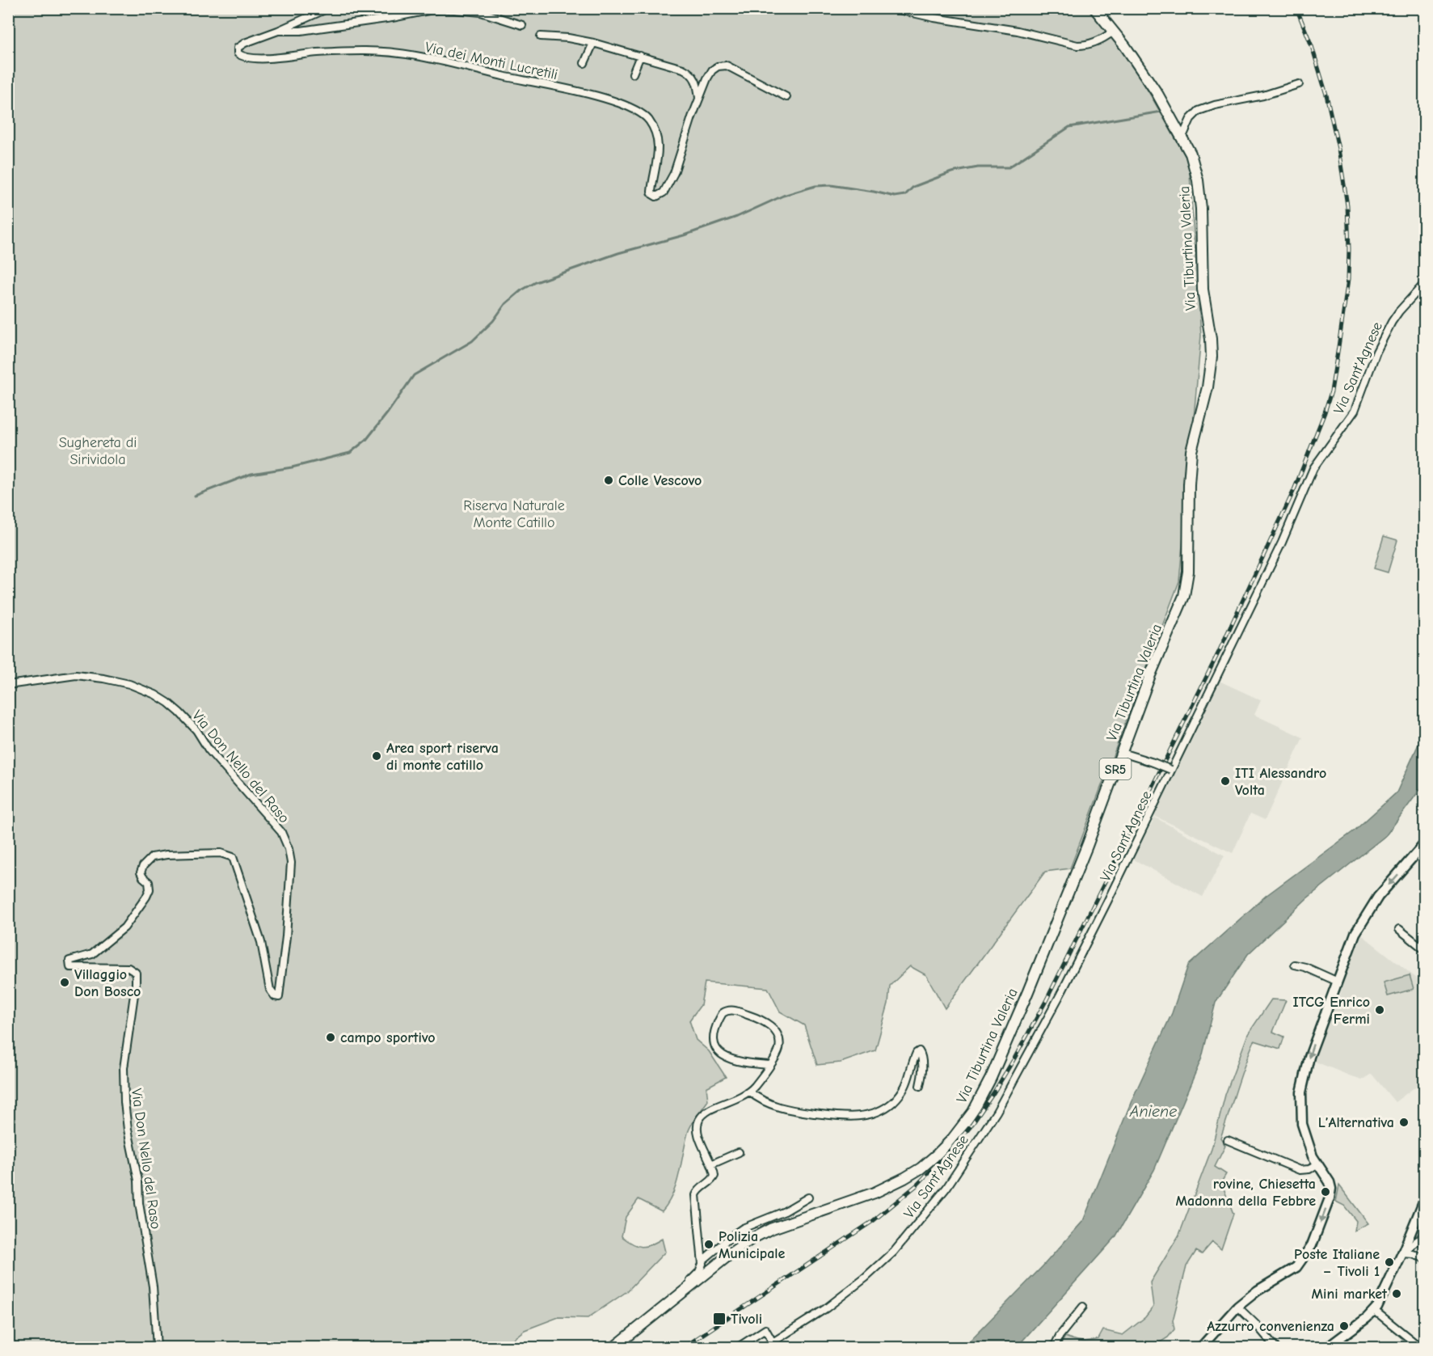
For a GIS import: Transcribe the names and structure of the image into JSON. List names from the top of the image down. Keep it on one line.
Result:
{"streets":{"main road":["Via Tiburtina Valeria","SR5"],"street":["Via dei Monti Lucretili","Via Sant'Agnese","Via Don Nello del Raso"]},"water":["Aniene"],"parks":["Sughereta di Sirividola","Riserva Naturale Monte Catillo"],"places":{"other":["Colle Vescovo","Area sport riserva di monte catillo","ITI Alessandro Volta","Villaggio Don Bosco","ITCG Enrico Fermi","campo sportivo","L’Alternativa","rovine, Chiesetta Madonna della Febbre","Polizia Municipale","Poste Italiane – Tivoli 1","Mini market","Azzurro convenienza"],"transit":["Tivoli"]}}
